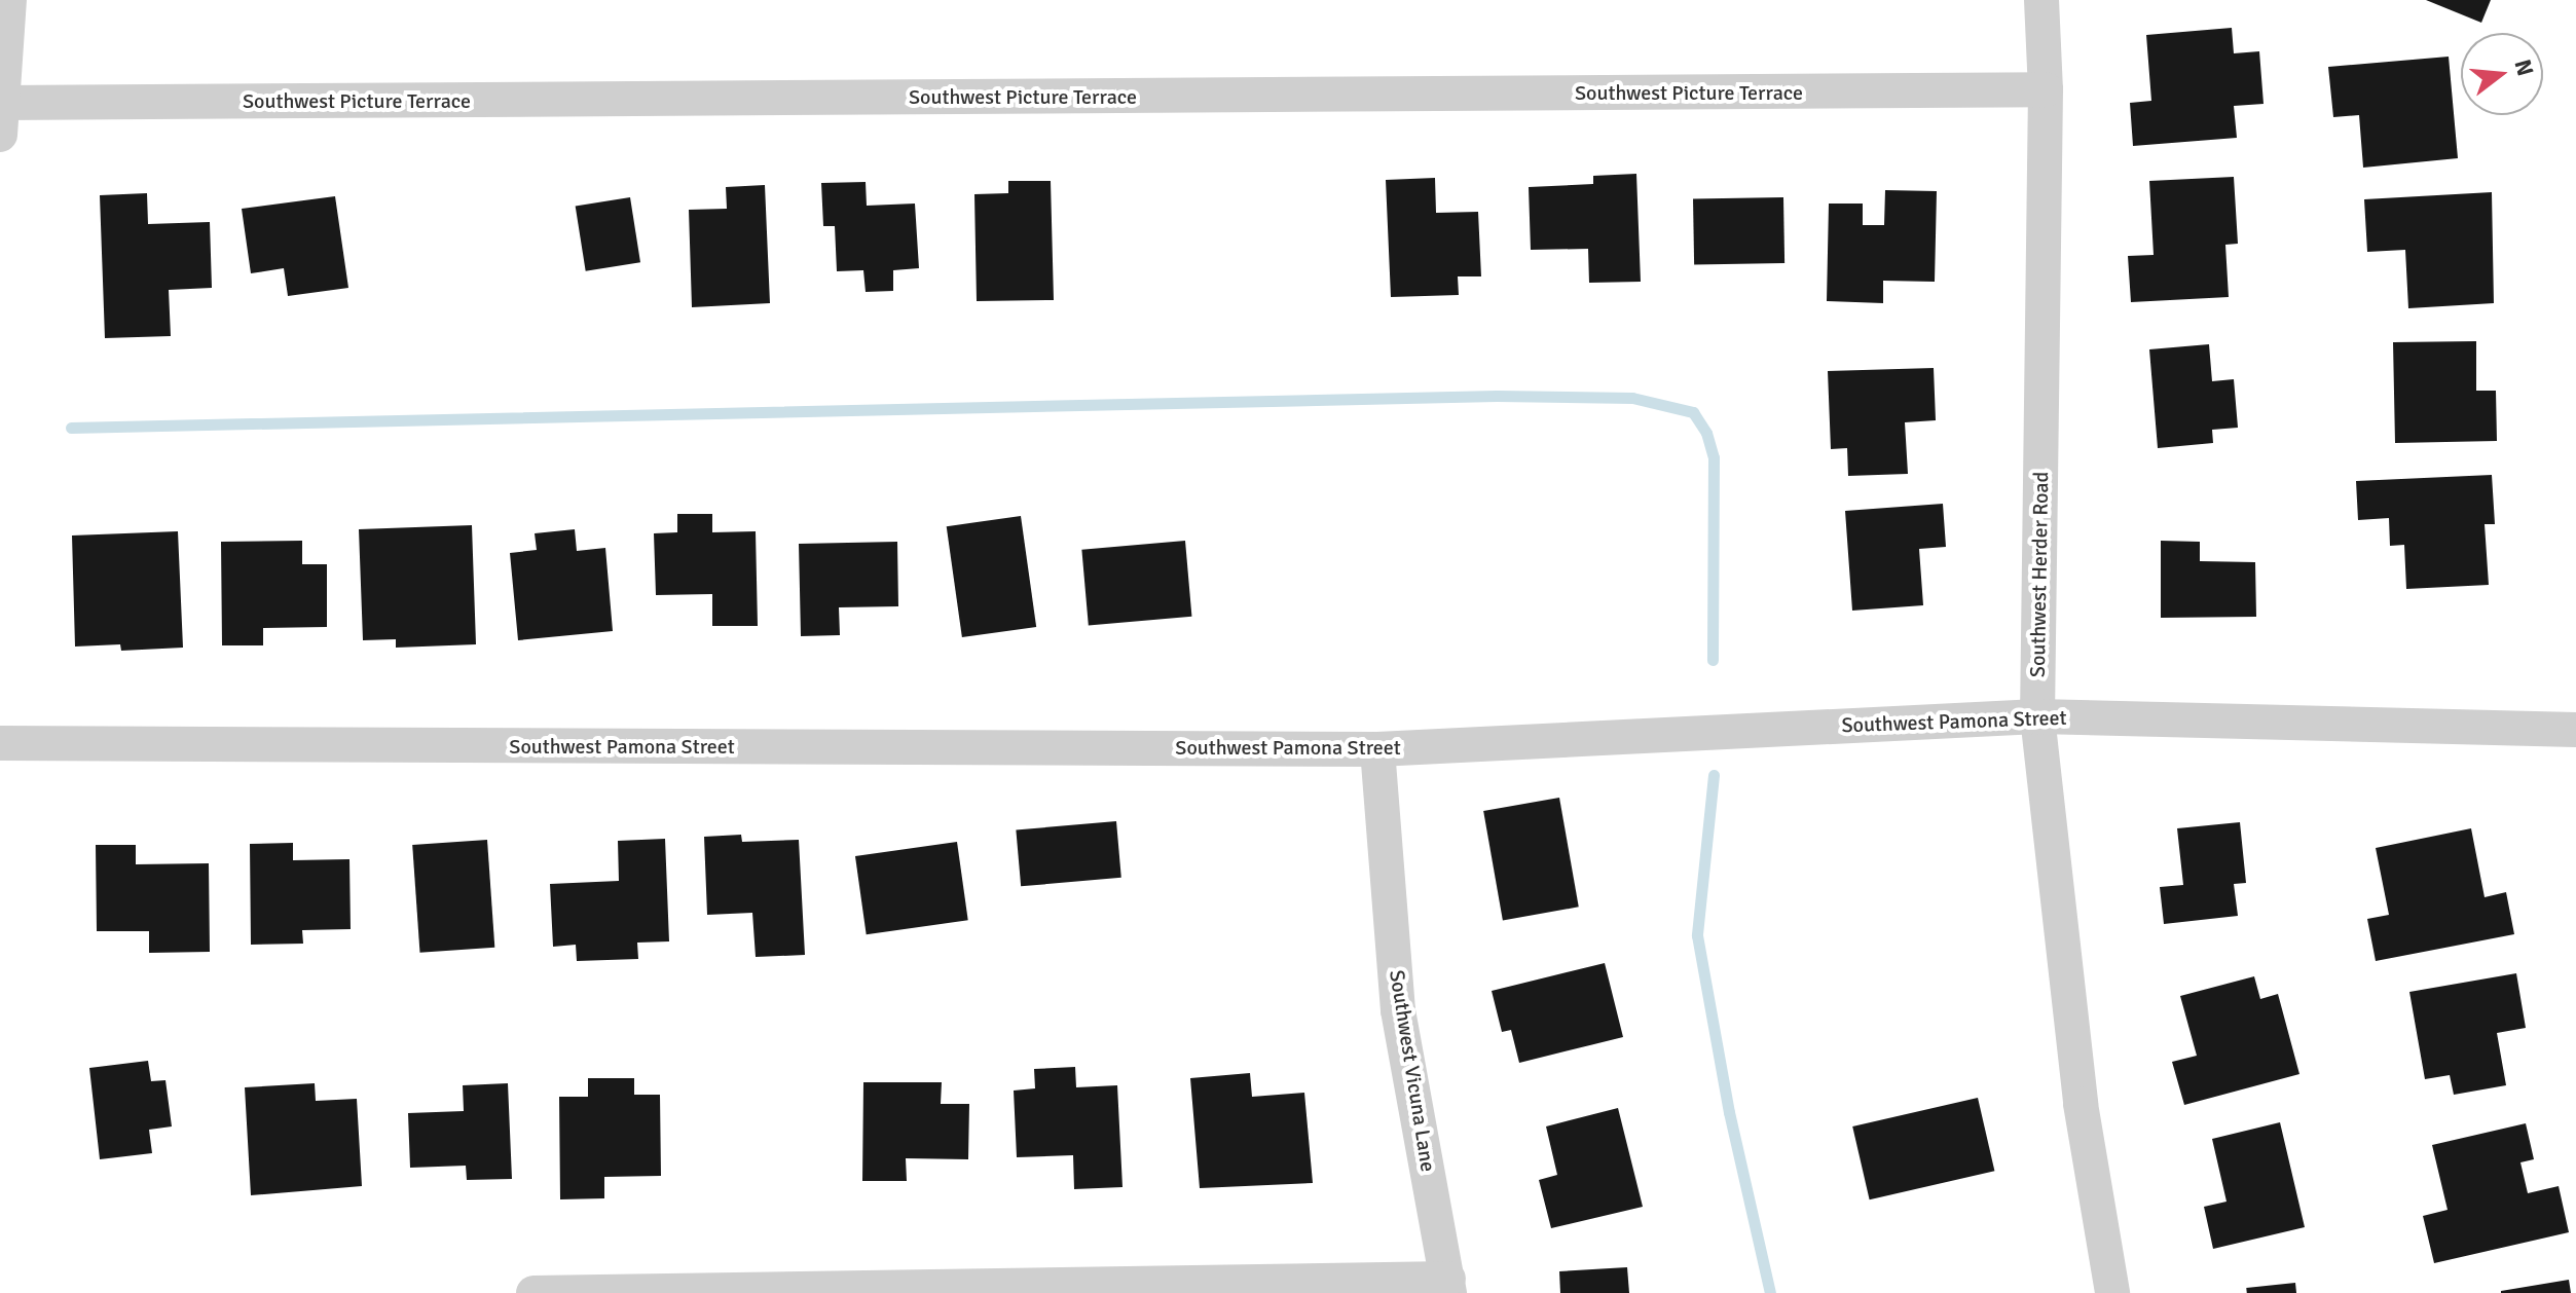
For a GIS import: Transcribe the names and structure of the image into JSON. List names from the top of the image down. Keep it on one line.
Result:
{"streets":{"street":["Southwest Picture Terrace","Southwest Herder Road","Southwest Pamona Street","Southwest Vicuna Lane"]},"crossings":[["Southwest Picture Terrace","Southwest Herder Road"],["Southwest Herder Road","Southwest Pamona Street"],["Southwest Pamona Street","Southwest Vicuna Lane"]],"north":"right"}
